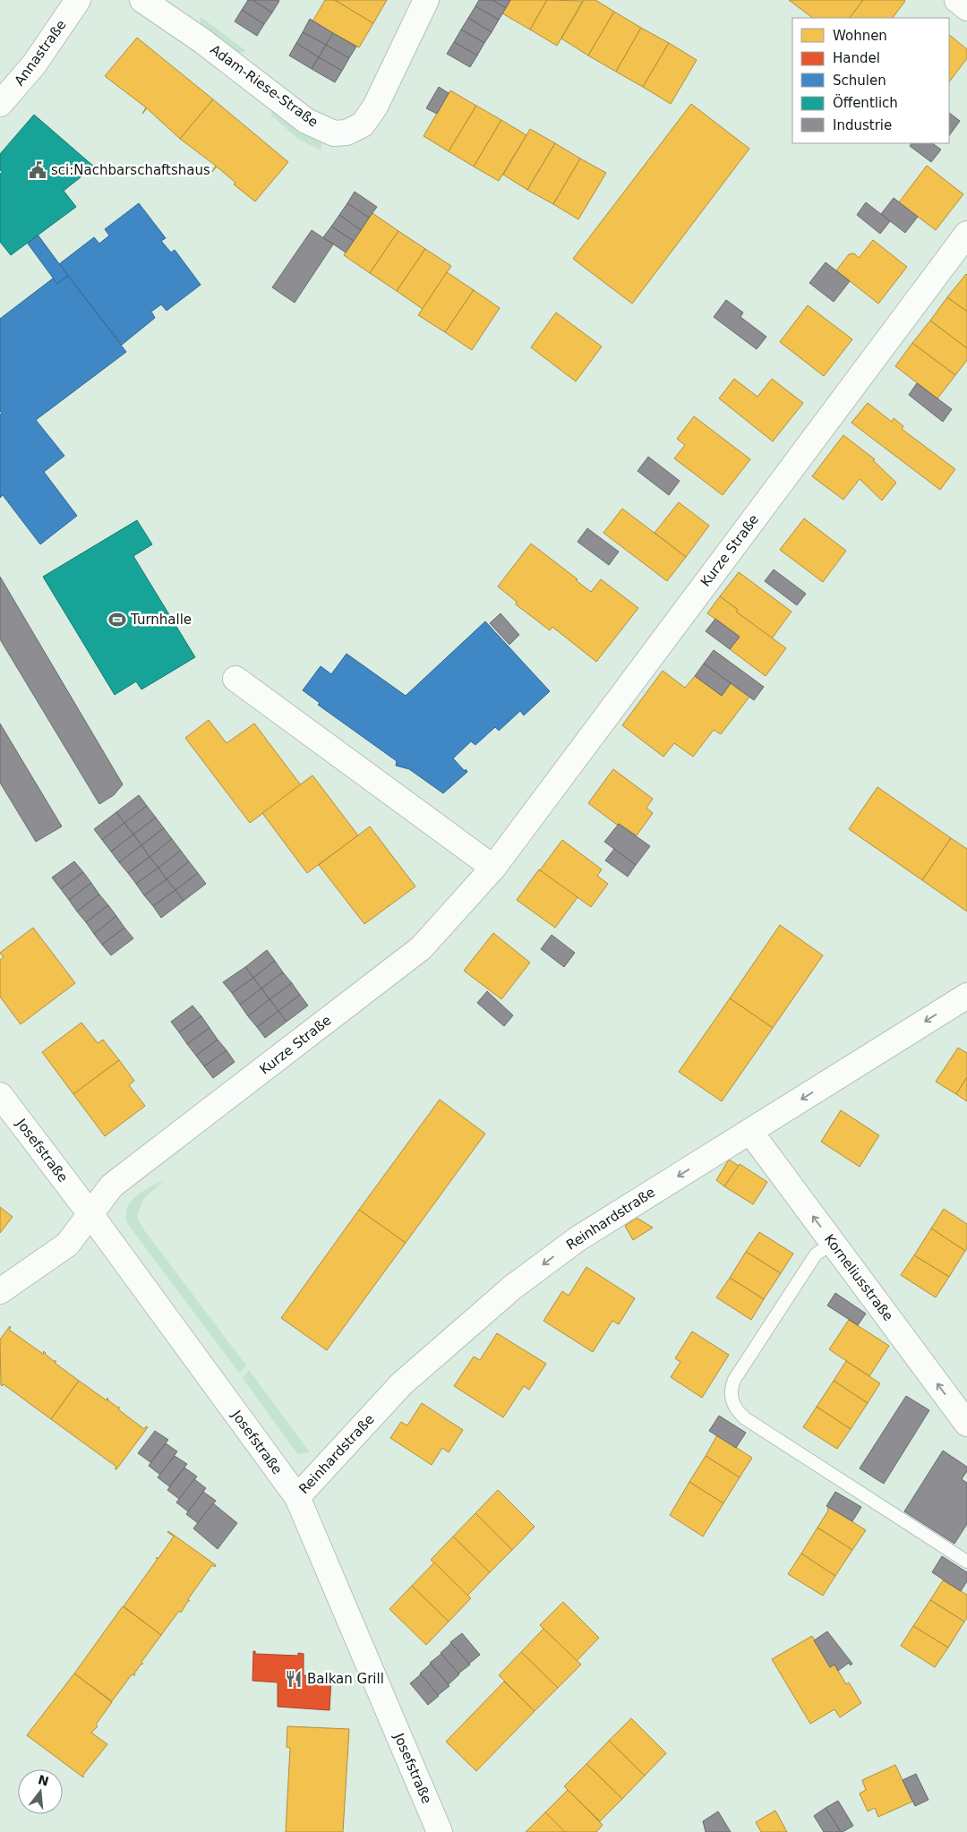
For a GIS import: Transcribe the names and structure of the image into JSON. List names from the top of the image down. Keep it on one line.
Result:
{"streets":{"street":["Annastraße","Adam-Riese-Straße","Kurze Straße","Josefstraße","Reinhardstraße","Korneliusstraße"]},"crossings":[["Kurze Straße","Josefstraße"],["Josefstraße","Reinhardstraße"],["Reinhardstraße","Korneliusstraße"]],"one_way":["Reinhardstraße","Korneliusstraße"],"places":{"public building":["sci:Nachbarschaftshaus"],"sports":["Turnhalle"],"restaurant":["Balkan Grill"]},"legend":["Wohnen","Handel","Schulen","Öffentlich","Industrie"],"north":"top"}
